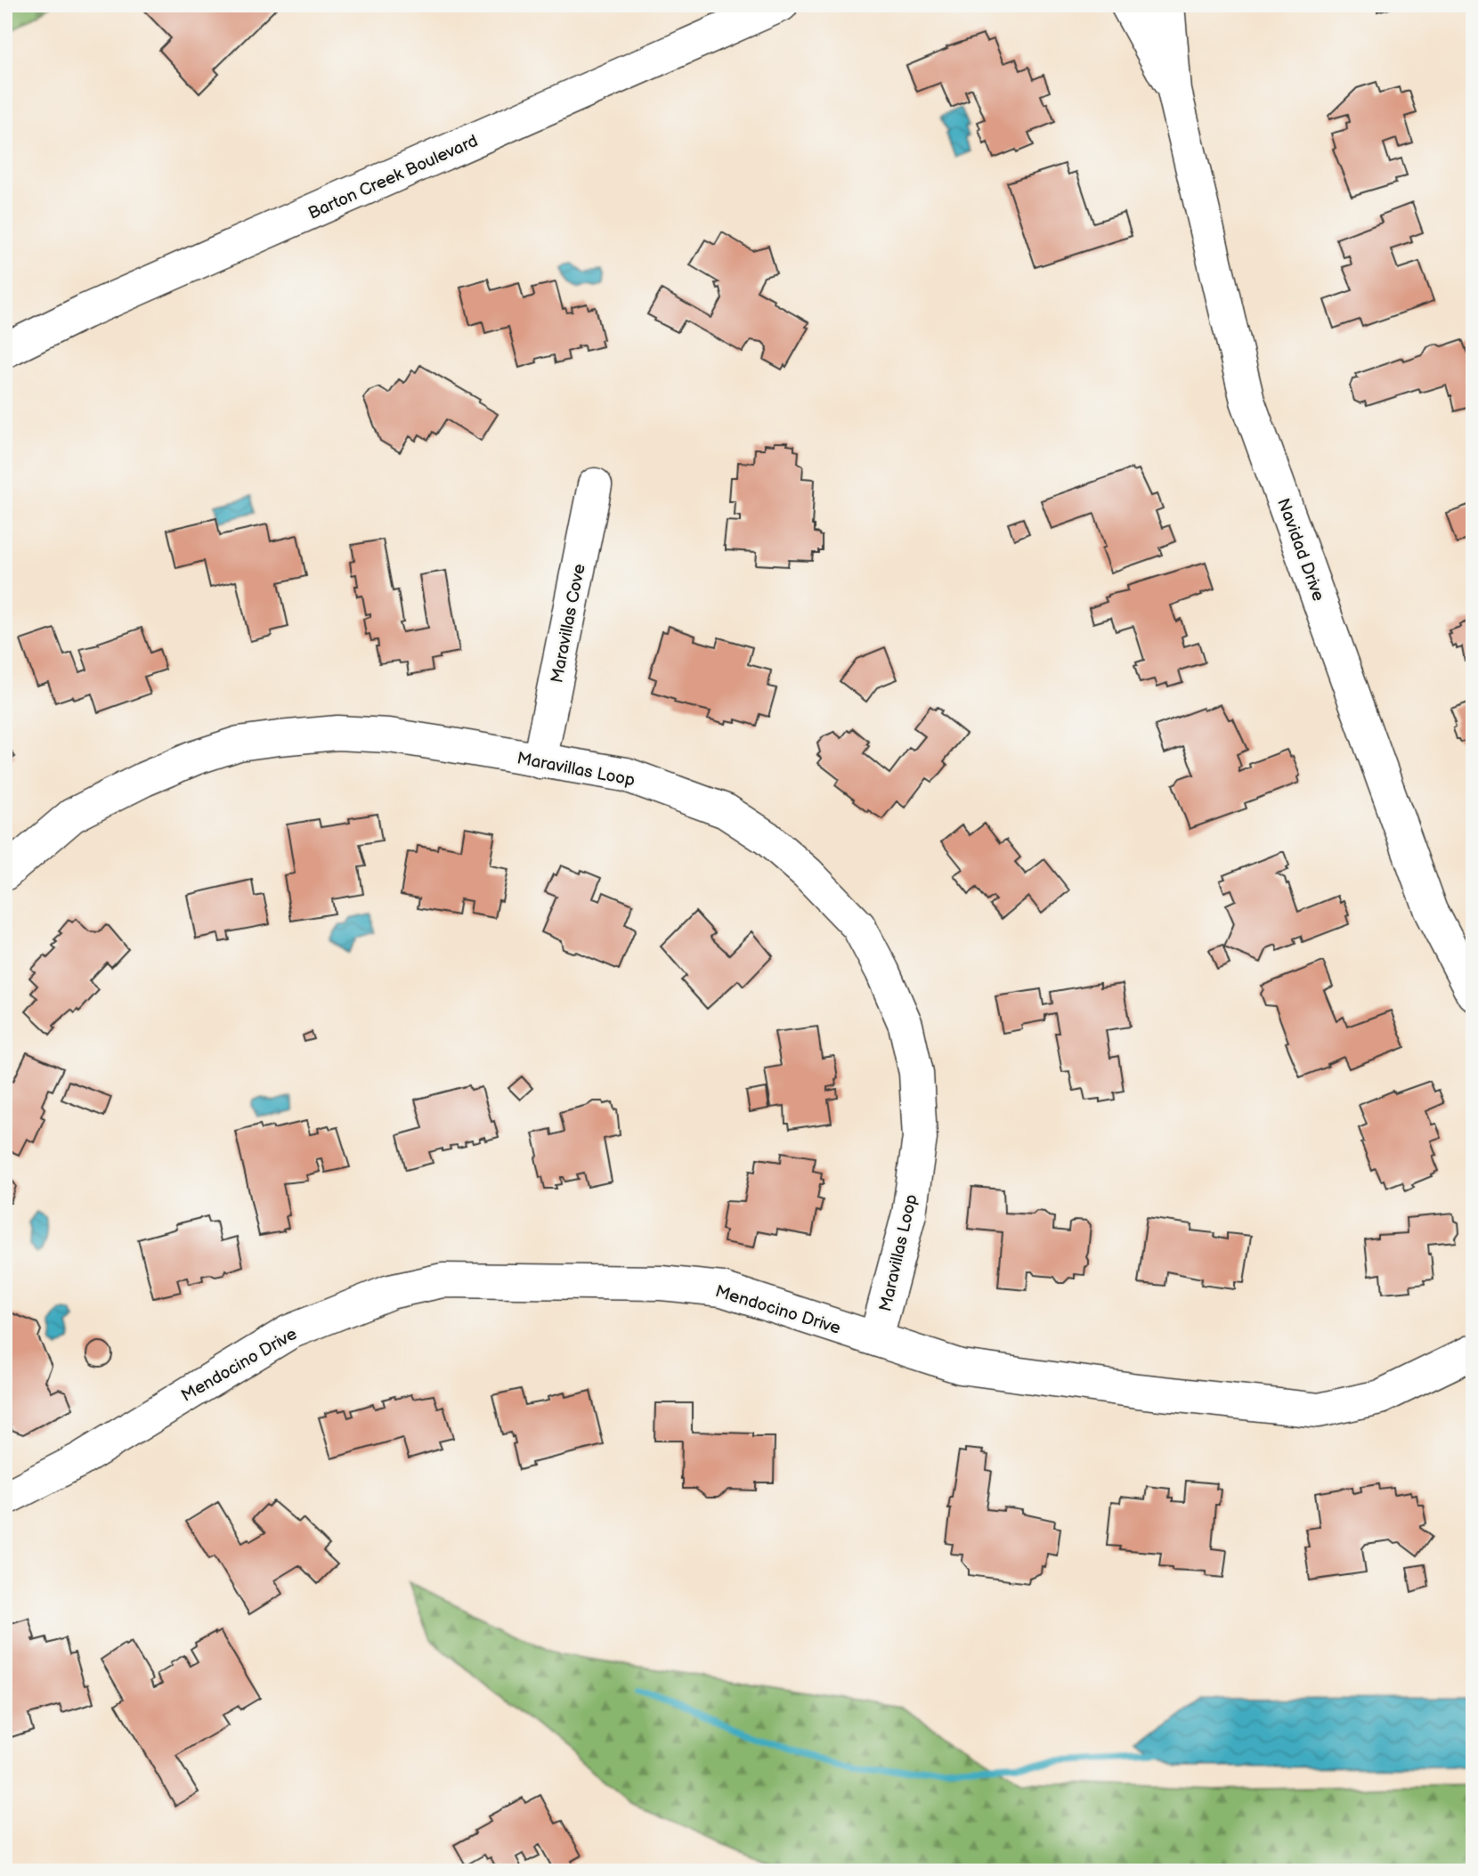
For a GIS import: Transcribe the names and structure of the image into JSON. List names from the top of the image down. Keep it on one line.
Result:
{"streets":{"street":["Barton Creek Boulevard","Navidad Drive","Maravillas Cove","Maravillas Loop","Mendocino Drive"]},"crossings":[["Maravillas Cove","Maravillas Loop"],["Maravillas Loop","Mendocino Drive"]]}
